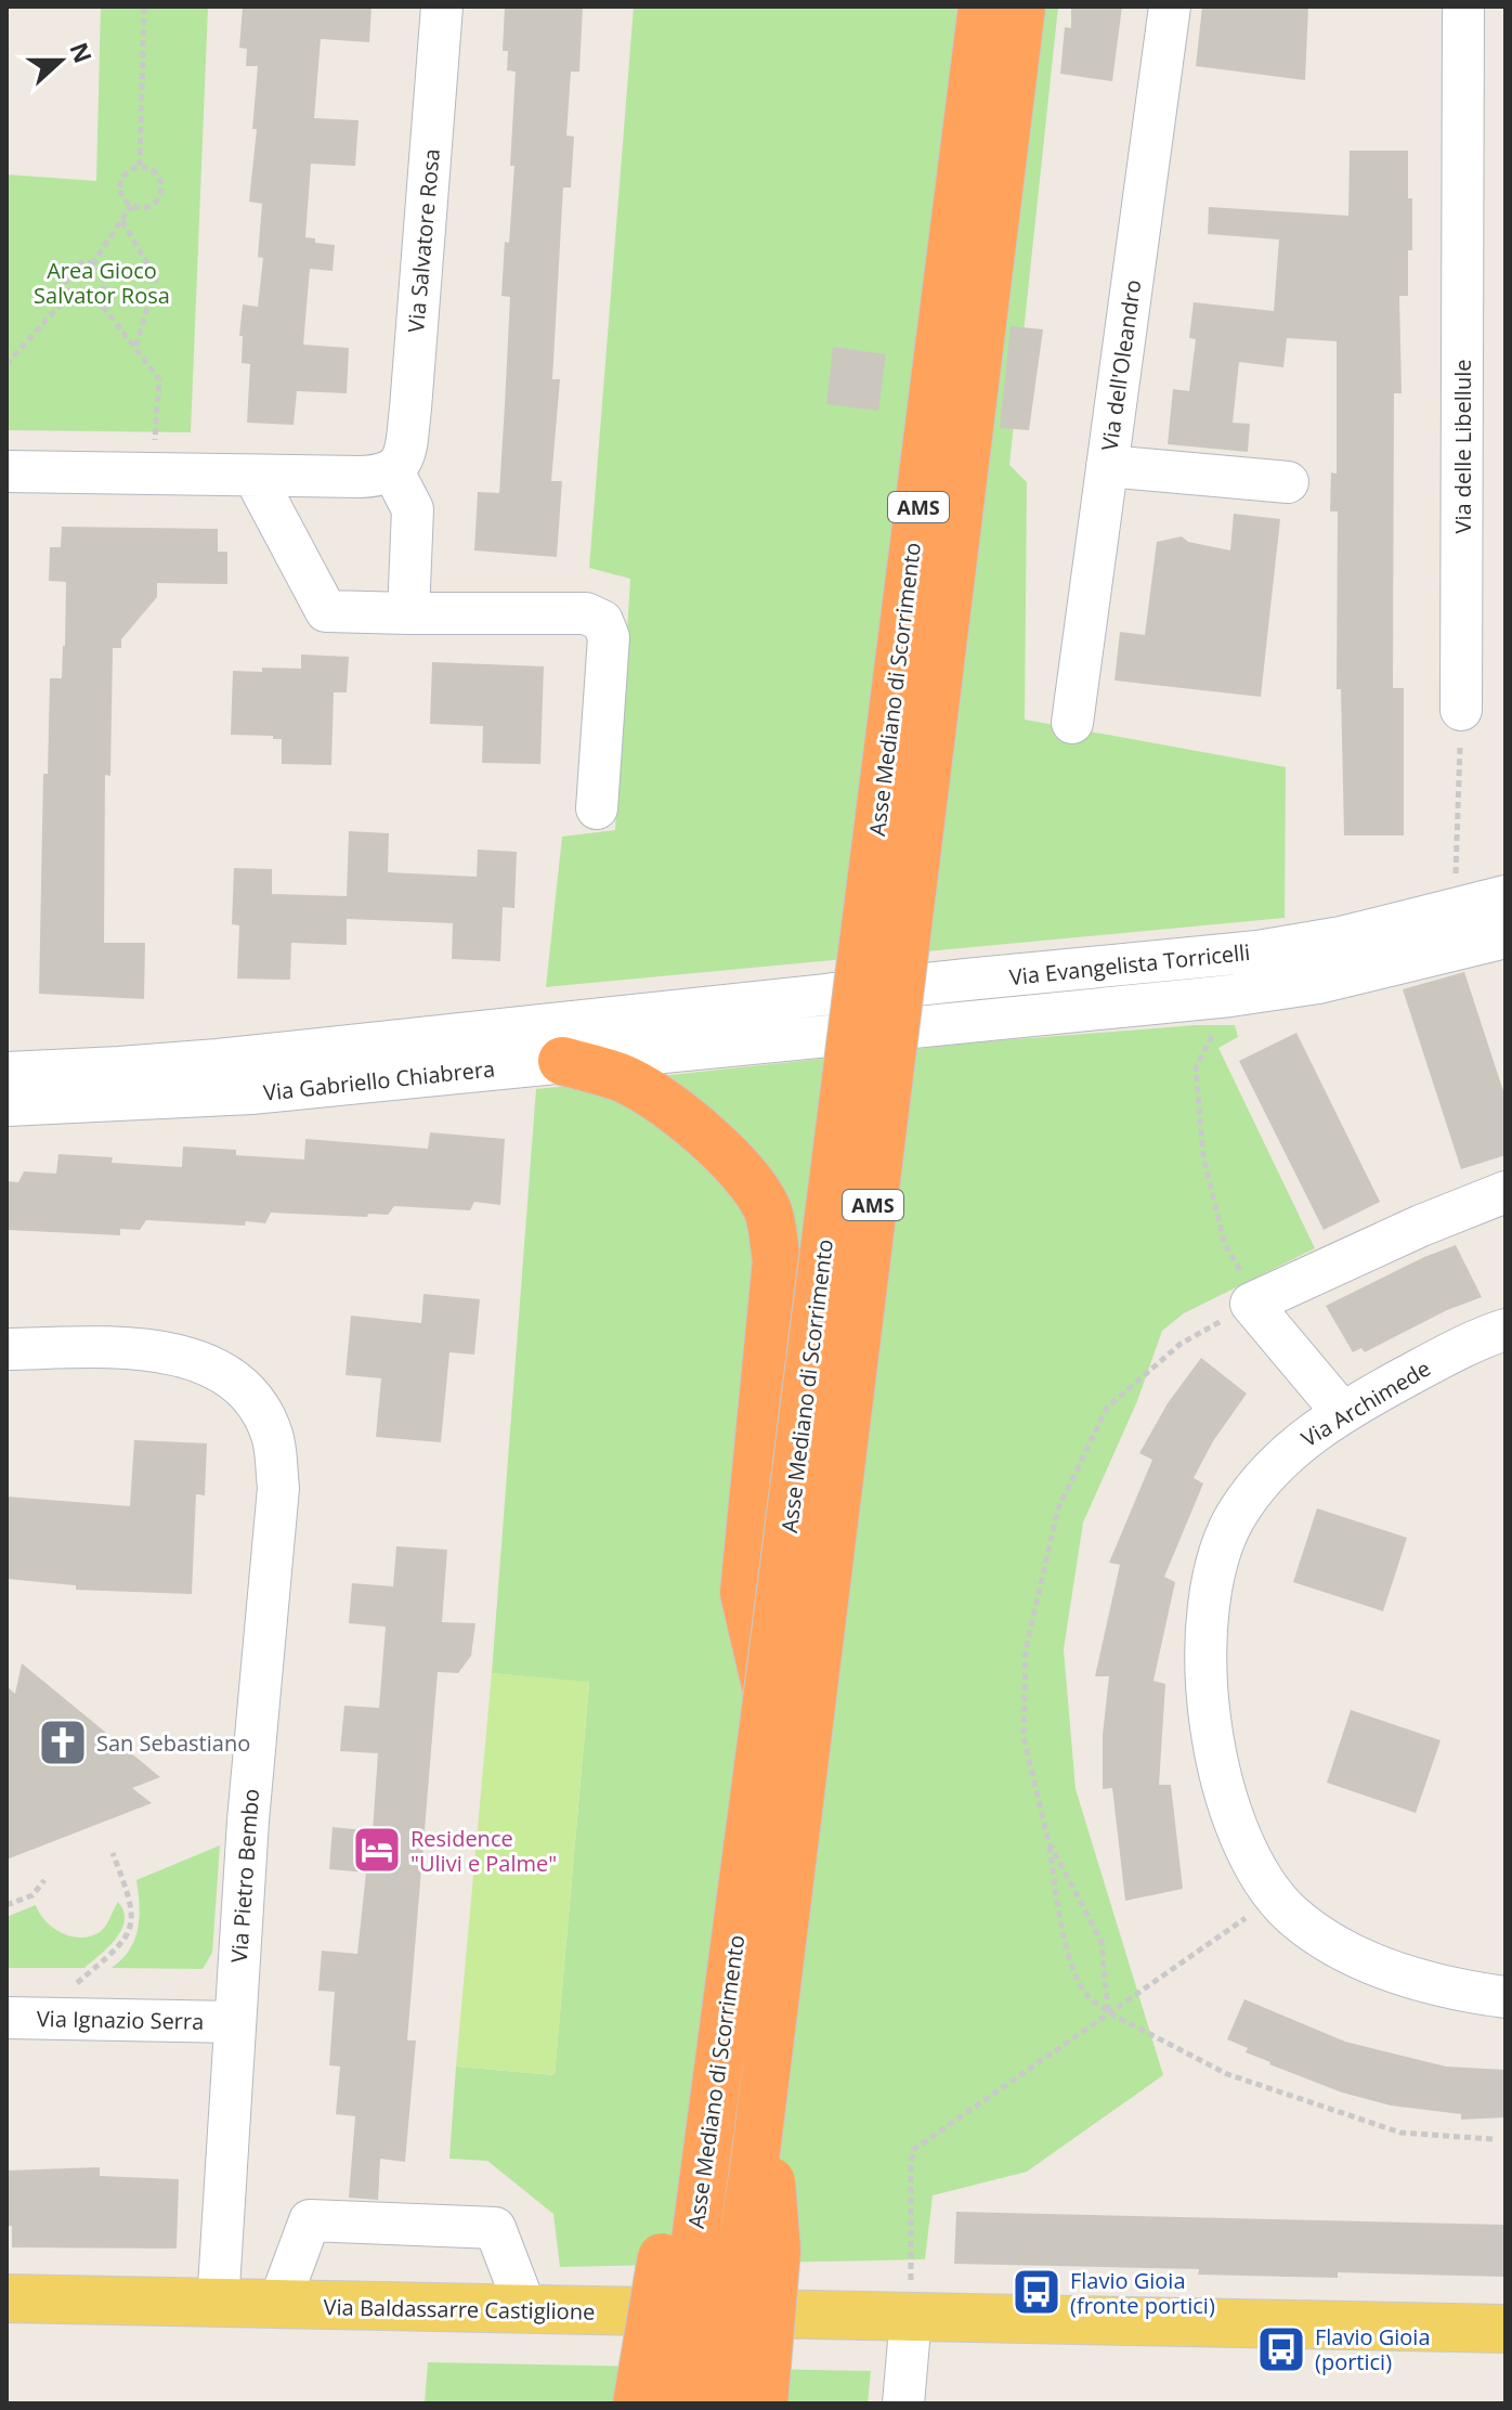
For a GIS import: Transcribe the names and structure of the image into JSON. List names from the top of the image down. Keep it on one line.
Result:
{"streets":{"highway":["AMS","Asse Mediano di Scorrimento"],"main road":["Via Baldassarre Castiglione"],"street":["Via Salvatore Rosa","Via dell'Oleandro","Via delle Libellule","Via Evangelista Torricelli","Via Gabriello Chiabrera","Via Archimede","Via Pietro Bembo","Via Ignazio Serra"]},"crossings":[["Via Evangelista Torricelli","Via Gabriello Chiabrera"],["Via Pietro Bembo","Via Ignazio Serra"],["Via Pietro Bembo","Via Baldassarre Castiglione"]],"parks":["Area Gioco Salvator Rosa"],"places":{"church":["San Sebastiano"],"hotel":["Residence \"Ulivi e Palme\""],"bus stop":["Flavio Gioia (fronte portici)","Flavio Gioia (portici)"]},"north":"right"}
